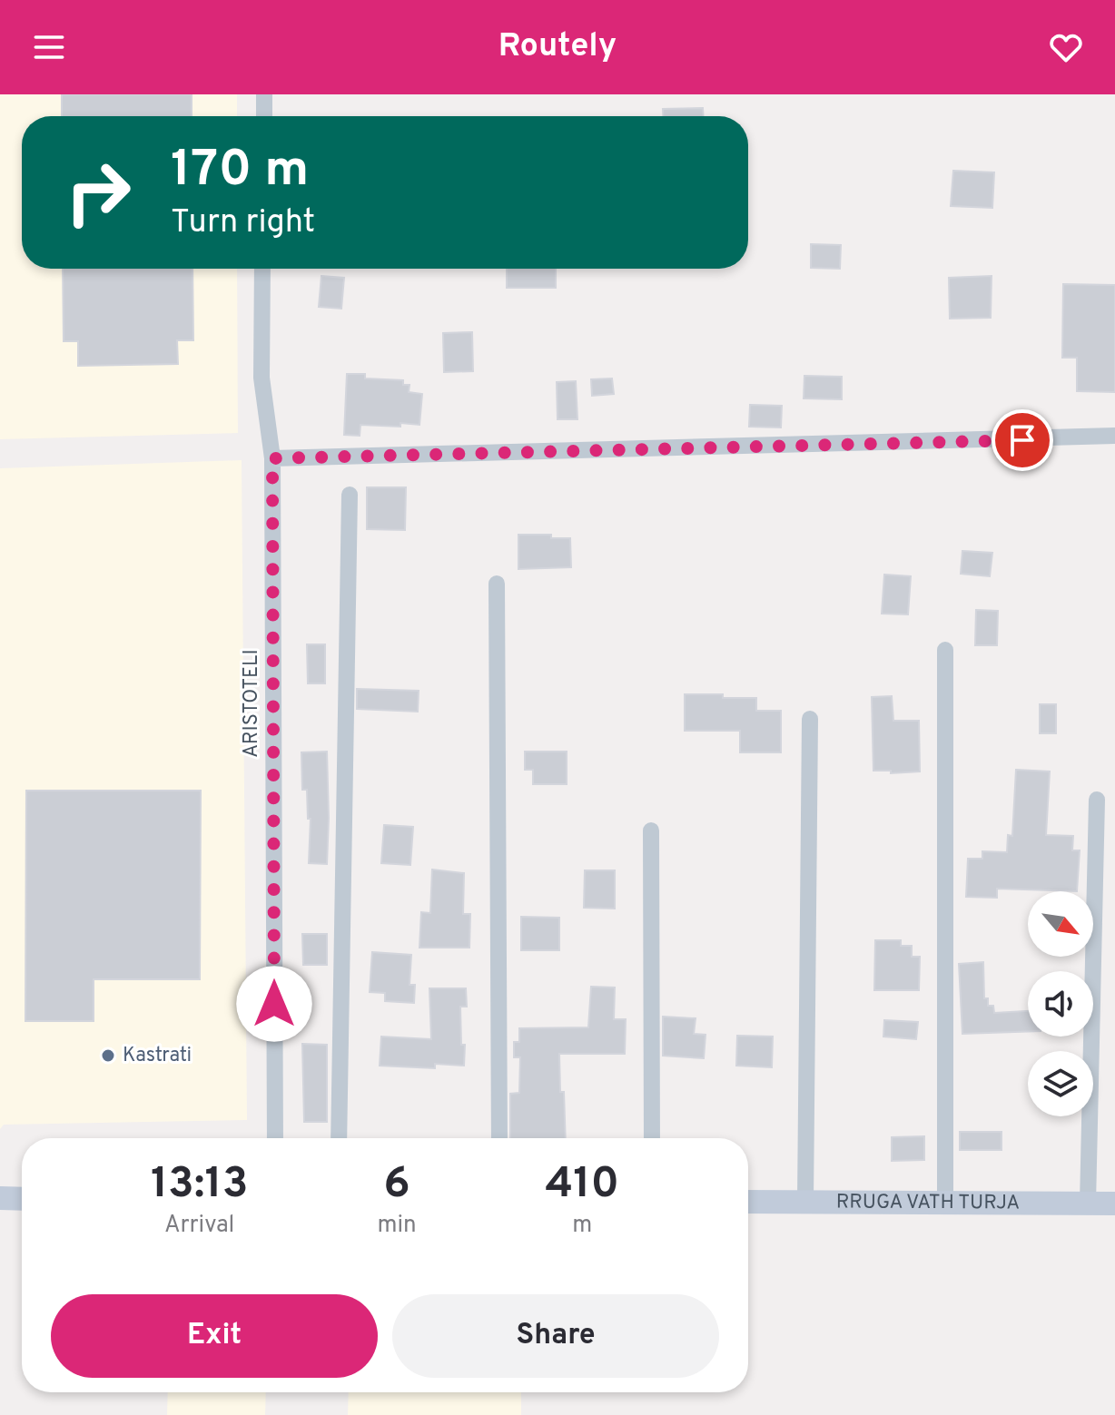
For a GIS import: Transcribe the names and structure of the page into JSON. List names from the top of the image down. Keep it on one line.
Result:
{"streets":{"street":["ARISTOTELI","RRUGA VATH TURJA"]},"places":["Kastrati"],"north":"bottom right","page":{"header":"Routely","turn":["170 m","Turn right"],"eta":["13:13","Arrival","6","min","410","m"],"buttons":["Exit","Share"]}}
